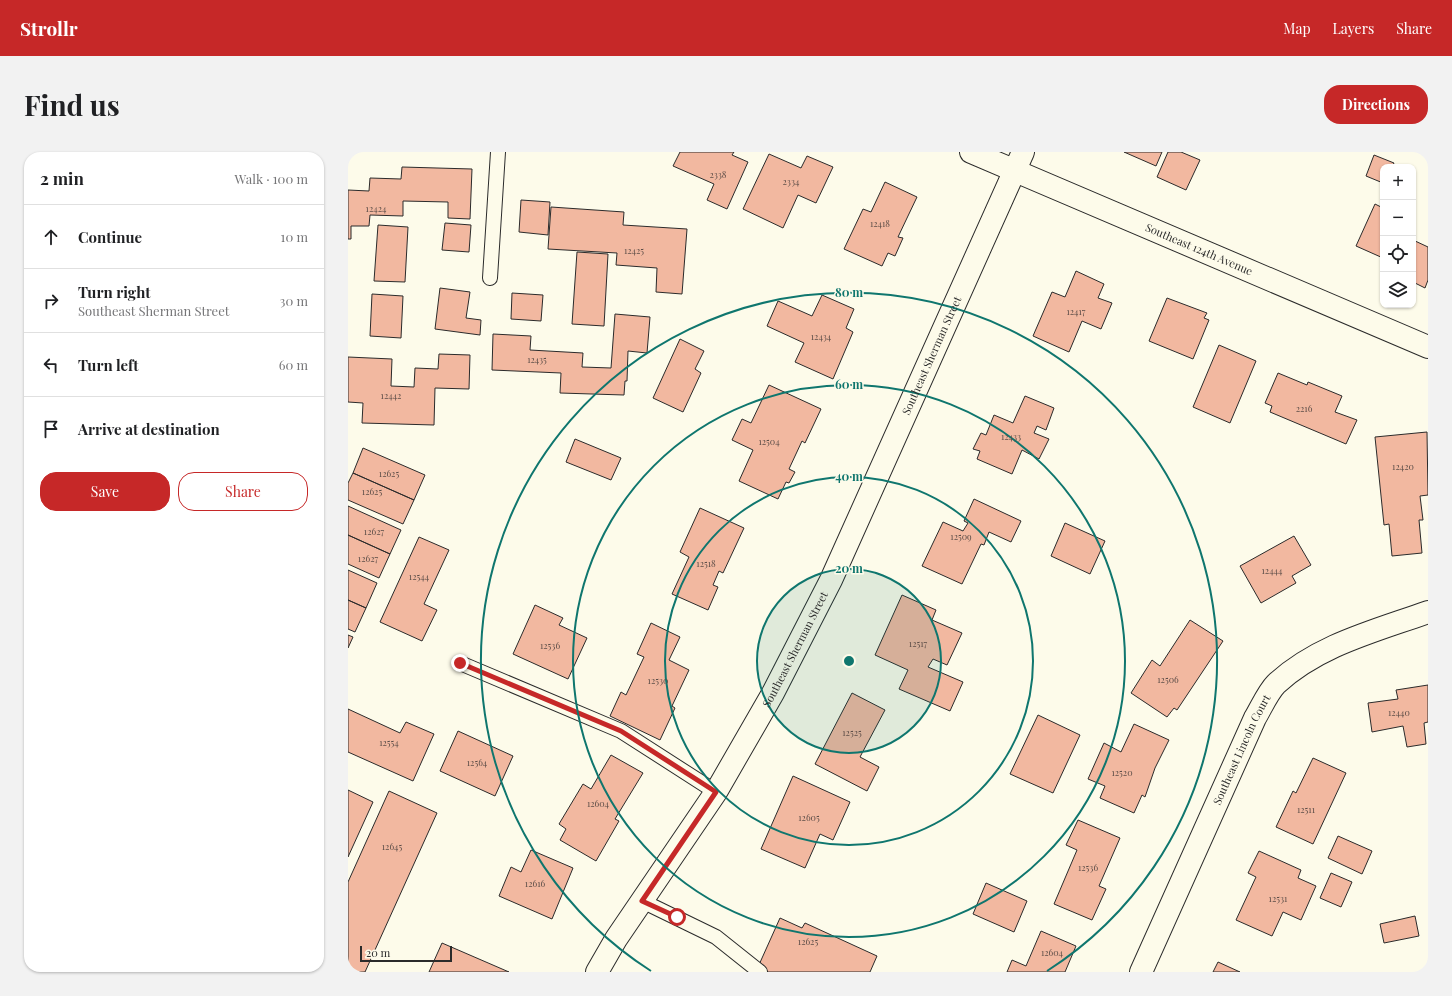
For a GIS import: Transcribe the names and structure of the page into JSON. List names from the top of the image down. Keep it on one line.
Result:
{"streets":{"street":["Southeast 124th Avenue","Southeast Sherman Street","Southeast Lincoln Court"]},"crossings":[["Southeast 124th Avenue","Southeast Sherman Street"]],"house_numbers":["2338","2334","12424","12418","12425","12417","12434","12435","12442","2216","12433","12504","12420","12625","12625","12627","12509","12627","12518","12444","12544","12517","12536","12506","12530","12440","12525","12554","12564","12520","12604","12511","12605","12645","12536","12616","12531","12625","12604"],"scale_bar":"20 m","page":{"header":"Strollr","nav":["Map","Layers","Share"],"buttons":["Directions",["Save","Share"]],"title":"Find us","heading":["2 min","Walk · 100 m"],"map_buttons":["+","−"],"list":[["Continue","10 m"],["Turn right","Southeast Sherman Street","30 m"],["Turn left","60 m"],"Arrive at destination"],"scale":"20 m"},"rings":["80 m","60 m","40 m","20 m"]}
